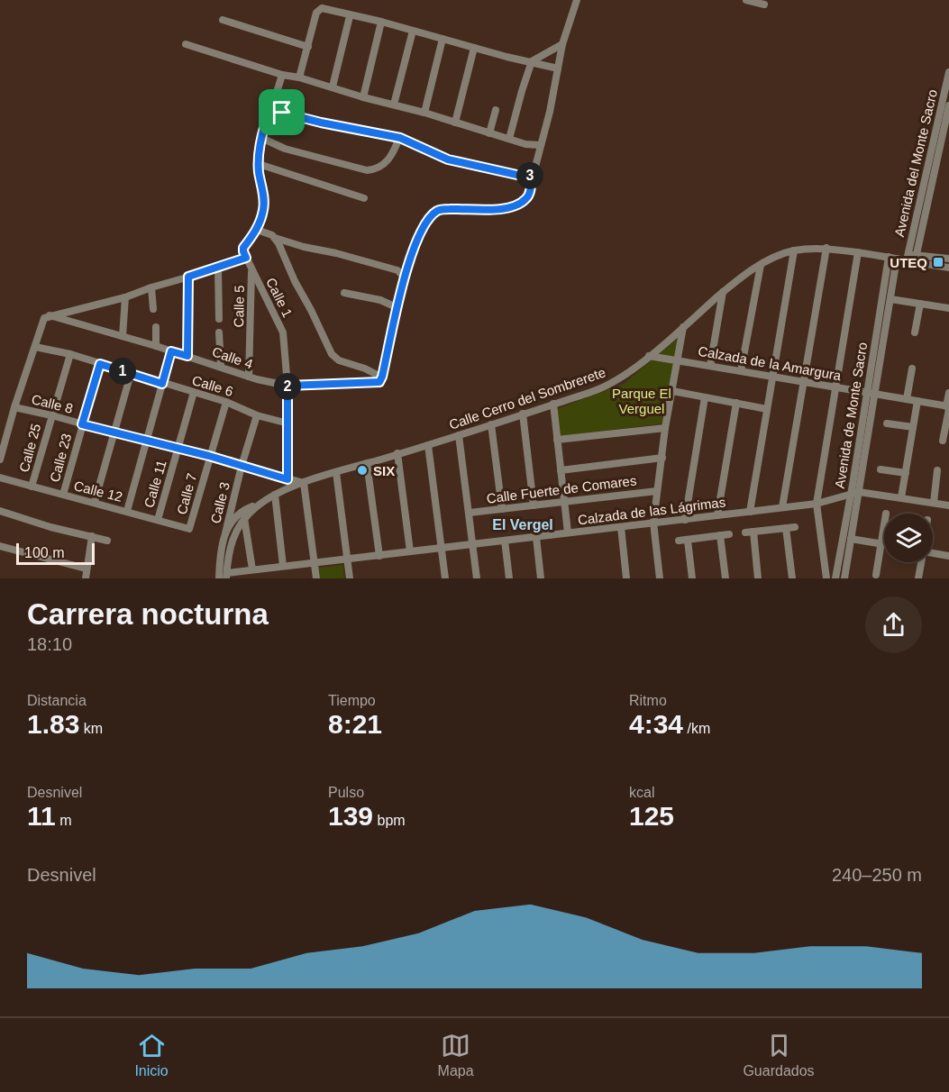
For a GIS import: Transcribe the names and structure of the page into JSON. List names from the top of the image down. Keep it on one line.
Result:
{"streets":{"street":["Avenida del Monte Sacro","Calle 1","Calle 5","Calle 4","Calzada de la Amargura","Calle 6","Calle Cerro del Sombrerete","Calle 8","Avenida de Monte Sacro","Calle 25","Calle 23","Calle 11","Calle Fuerte de Comares","Calle 12","Calle 7","Calle 3","Calzada de las Lágrimas"]},"crossings":[["Avenida del Monte Sacro","Calle Cerro del Sombrerete"],["Avenida del Monte Sacro","Avenida de Monte Sacro"],["Calle 1","Calle 5"],["Calle 1","Calle 4"],["Calle 1","Calle 6"],["Calle 1","Calle 8"],["Calle 5","Calle 4"],["Calzada de la Amargura","Calle Cerro del Sombrerete"],["Calzada de la Amargura","Avenida de Monte Sacro"],["Calle 6","Calle 25"],["Calle 6","Calle 23"],["Calle 6","Calle 11"],["Calle 6","Calle 7"],["Calle 6","Calle 3"],["Calle Cerro del Sombrerete","Calle 8"],["Calle Cerro del Sombrerete","Avenida de Monte Sacro"],["Calle Cerro del Sombrerete","Calle 3"],["Calle Cerro del Sombrerete","Calzada de las Lágrimas"],["Calle 8","Calle 25"],["Calle 8","Calle 23"],["Calle 8","Calle 11"],["Calle 8","Calle 7"],["Calle 8","Calle 3"],["Avenida de Monte Sacro","Calzada de las Lágrimas"],["Calle 25","Calle 12"],["Calle 23","Calle 12"],["Calle 11","Calle 12"],["Calle 12","Calle 7"]],"districts":["El Vergel"],"parks":["Parque El Verguel"],"places":{"transit":["UTEQ"],"other":["SIX"]},"scale_bar":"100 m","page":{"pins":["3","1","2"],"scale":"100 m","heading":["Carrera nocturna","18:10"],"stats":[["Distancia","1.83 km"],["Tiempo","8:21"],["Ritmo","4:34 /km"],["Desnivel","11 m"],["Pulso","139 bpm"],["kcal","125"]],"chart":["Desnivel","240–250 m"],"tabs":["Inicio","Mapa","Guardados"]}}
